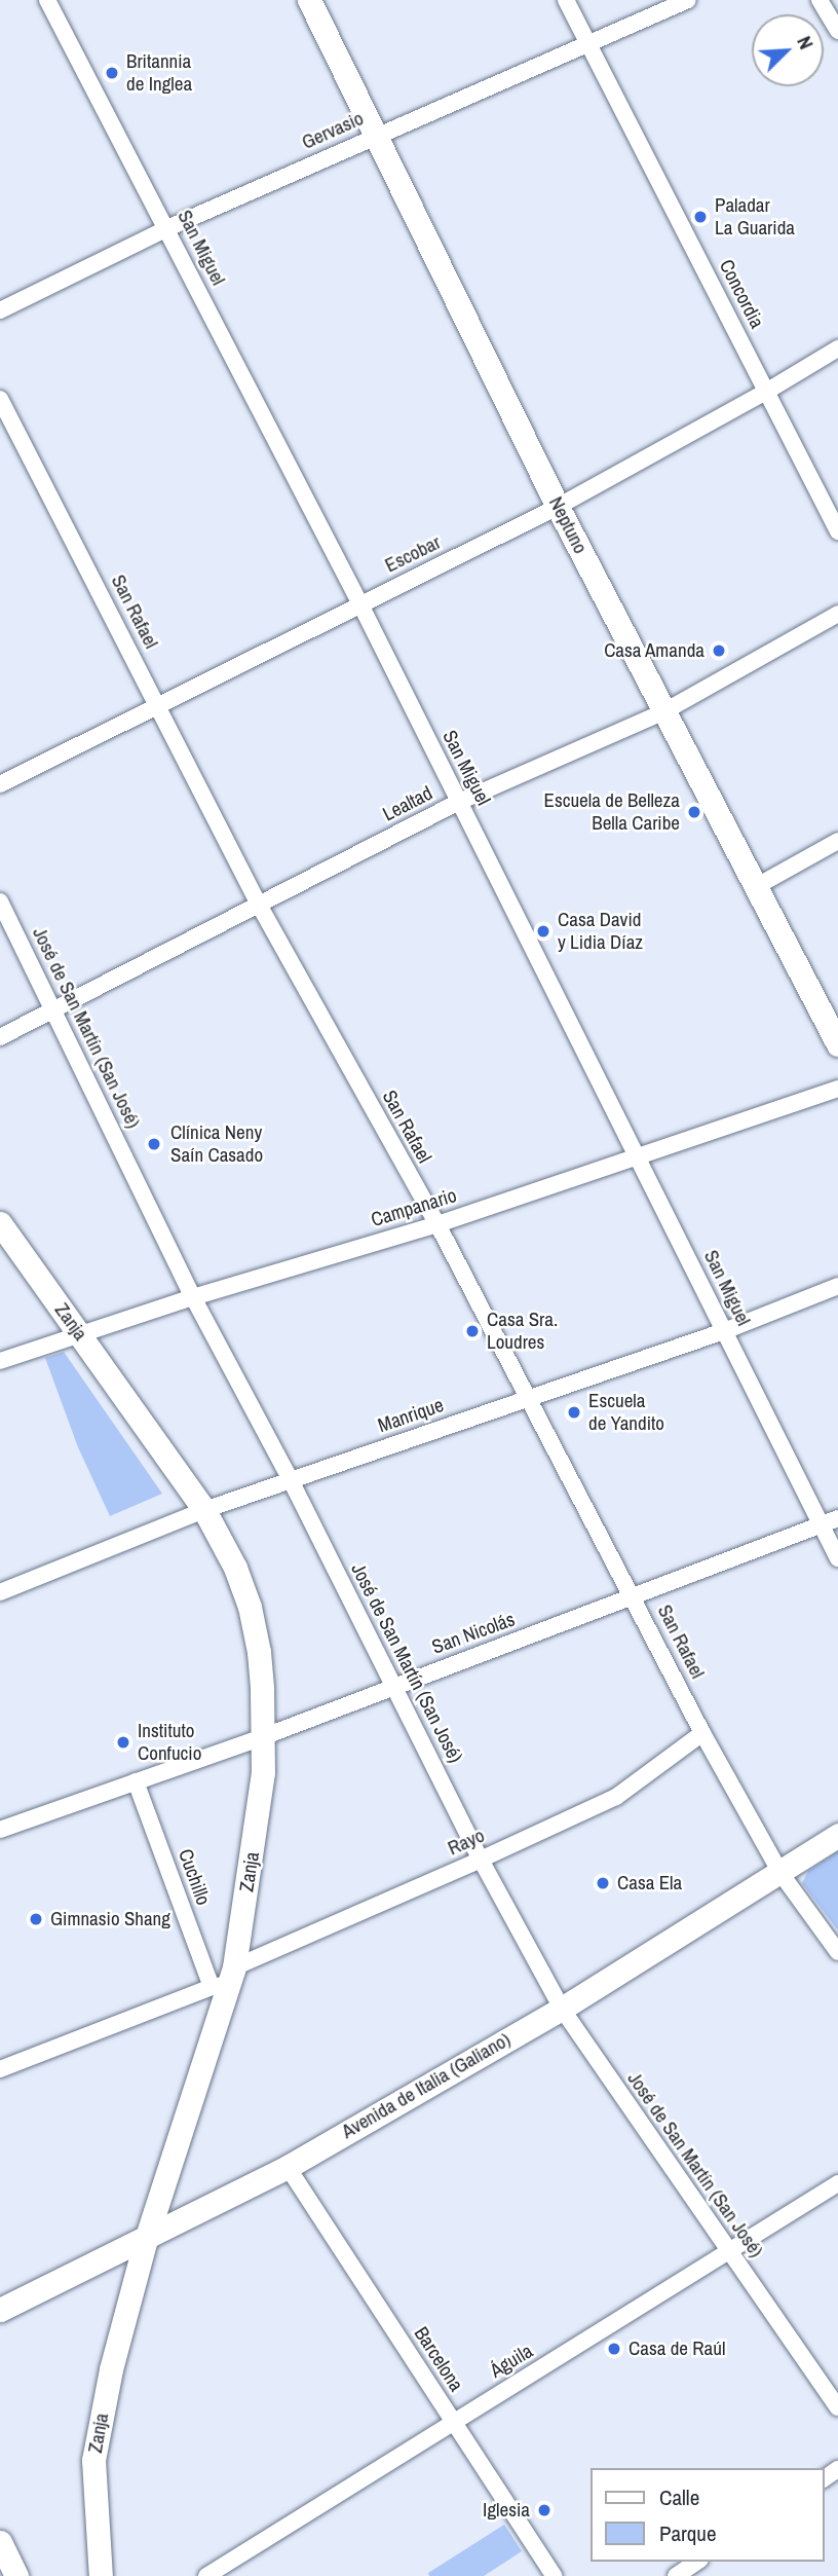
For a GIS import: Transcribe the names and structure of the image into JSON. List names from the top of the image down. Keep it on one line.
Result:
{"streets":{"main road":["Neptuno","Zanja","Avenida de Italia (Galiano)"],"street":["Gervasio","San Miguel","Concordia","Escobar","San Rafael","Lealtad","José de San Martín (San José)","Campanario","Manrique","San Nicolás","Rayo","Cuchillo","Barcelona","Águila"]},"crossings":[["Gervasio","San Miguel"],["Gervasio","Concordia"],["Gervasio","Neptuno"],["San Miguel","Escobar"],["San Miguel","Lealtad"],["San Miguel","Campanario"],["San Miguel","Manrique"],["San Miguel","San Nicolás"],["Concordia","Escobar"],["Neptuno","Escobar"],["Neptuno","Lealtad"],["Escobar","San Rafael"],["San Rafael","Lealtad"],["San Rafael","Campanario"],["San Rafael","Manrique"],["San Rafael","San Nicolás"],["San Rafael","Rayo"],["San Rafael","Avenida de Italia (Galiano)"],["Lealtad","José de San Martín (San José)"],["José de San Martín (San José)","Campanario"],["José de San Martín (San José)","Manrique"],["José de San Martín (San José)","San Nicolás"],["José de San Martín (San José)","Rayo"],["José de San Martín (San José)","Avenida de Italia (Galiano)"],["José de San Martín (San José)","Águila"],["Campanario","Zanja"],["Zanja","Manrique"],["Zanja","San Nicolás"],["Zanja","Rayo"],["Zanja","Cuchillo"],["Zanja","Avenida de Italia (Galiano)"],["San Nicolás","Cuchillo"],["Rayo","Cuchillo"],["Avenida de Italia (Galiano)","Barcelona"],["Barcelona","Águila"]],"places":["Britannia de Inglea","Paladar La Guarida","Casa Amanda","Escuela de Belleza Bella Caribe","Casa David y Lidia Díaz","Clínica Neny Saín Casado","Casa Sra. Loudres","Escuela de Yandito","Instituto Confucio","Casa Ela","Gimnasio Shang","Casa de Raúl","Iglesia"],"legend":["Calle","Parque"],"north":"top right"}
